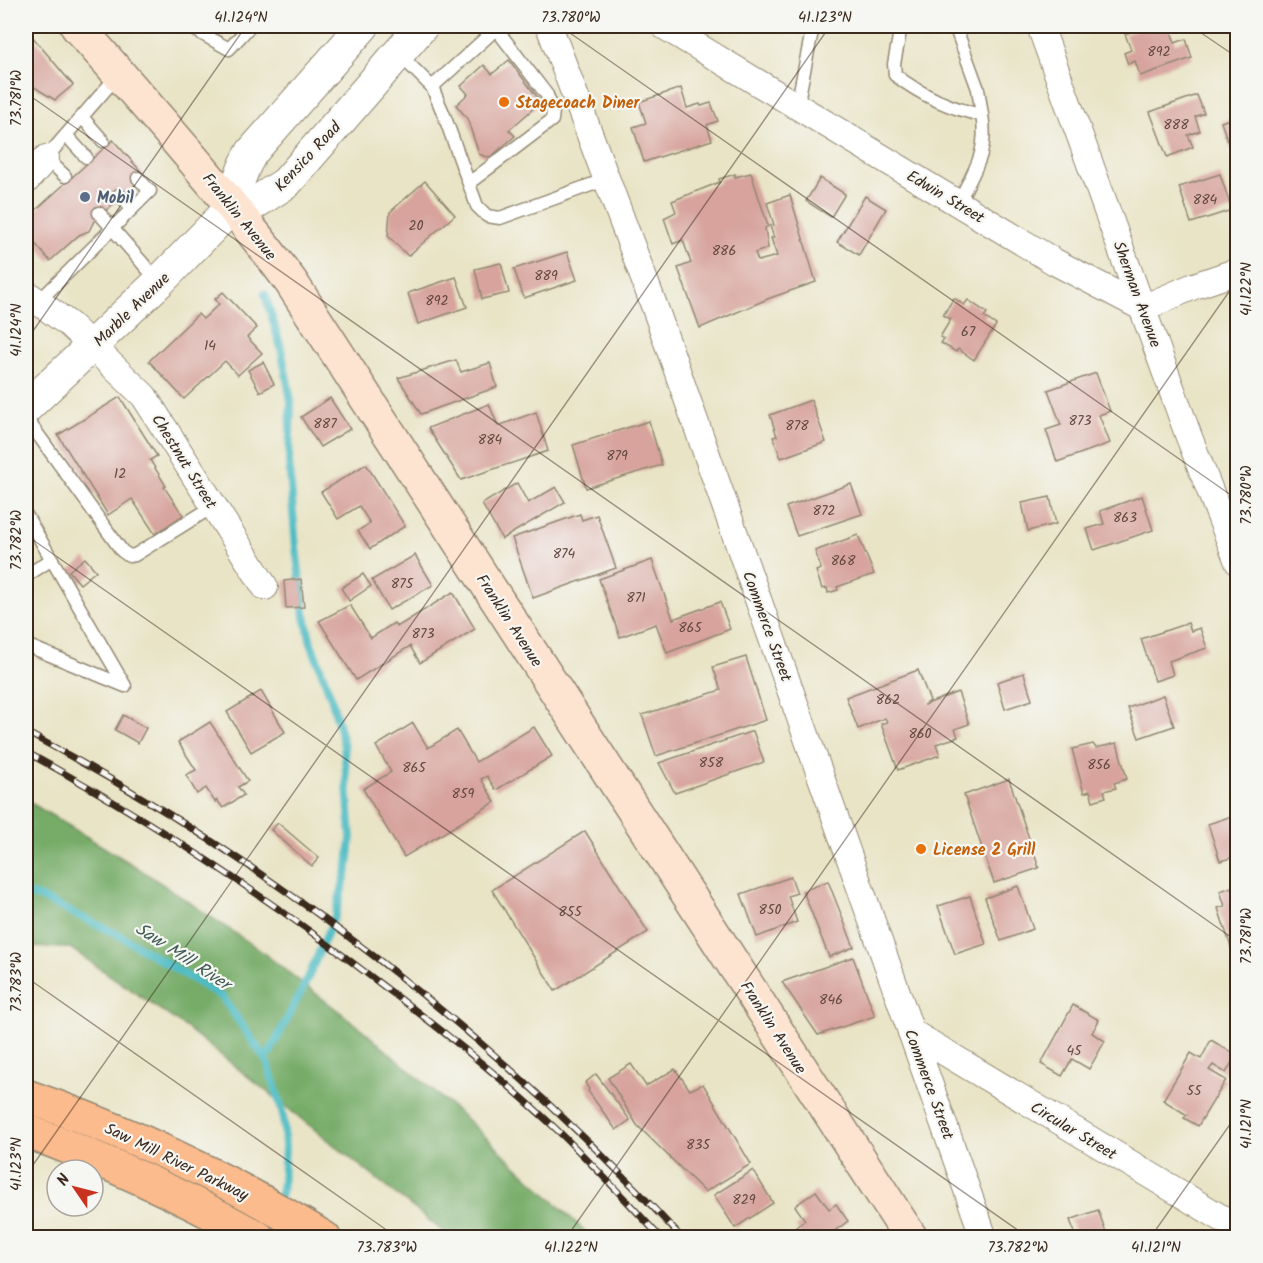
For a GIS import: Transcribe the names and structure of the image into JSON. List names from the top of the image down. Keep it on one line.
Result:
{"streets":{"highway":["Saw Mill River Parkway"],"main road":["Franklin Avenue"],"street":["Kensico Road","Edwin Street","Sherman Avenue","Marble Avenue","Chestnut Street","Commerce Street","Circular Street"]},"crossings":[["Kensico Road","Franklin Avenue"],["Kensico Road","Marble Avenue"],["Edwin Street","Sherman Avenue"],["Franklin Avenue","Marble Avenue"],["Marble Avenue","Chestnut Street"],["Commerce Street","Circular Street"]],"water":["Saw Mill River"],"places":["Stagecoach Diner","Mobil","License 2 Grill"],"house_numbers":["892","888","884","20","886","889","892","67","14","873","887","878","884","879","12","872","863","874","868","875","871","865","873","862","860","858","856","865","859","850","855","846","45","55","835","829"],"north":"top left","coordinates":["41.124°N","73.780°W","41.123°N","73.781°W","41.122°N","73.782°W","73.783°W","41.121°N"]}
